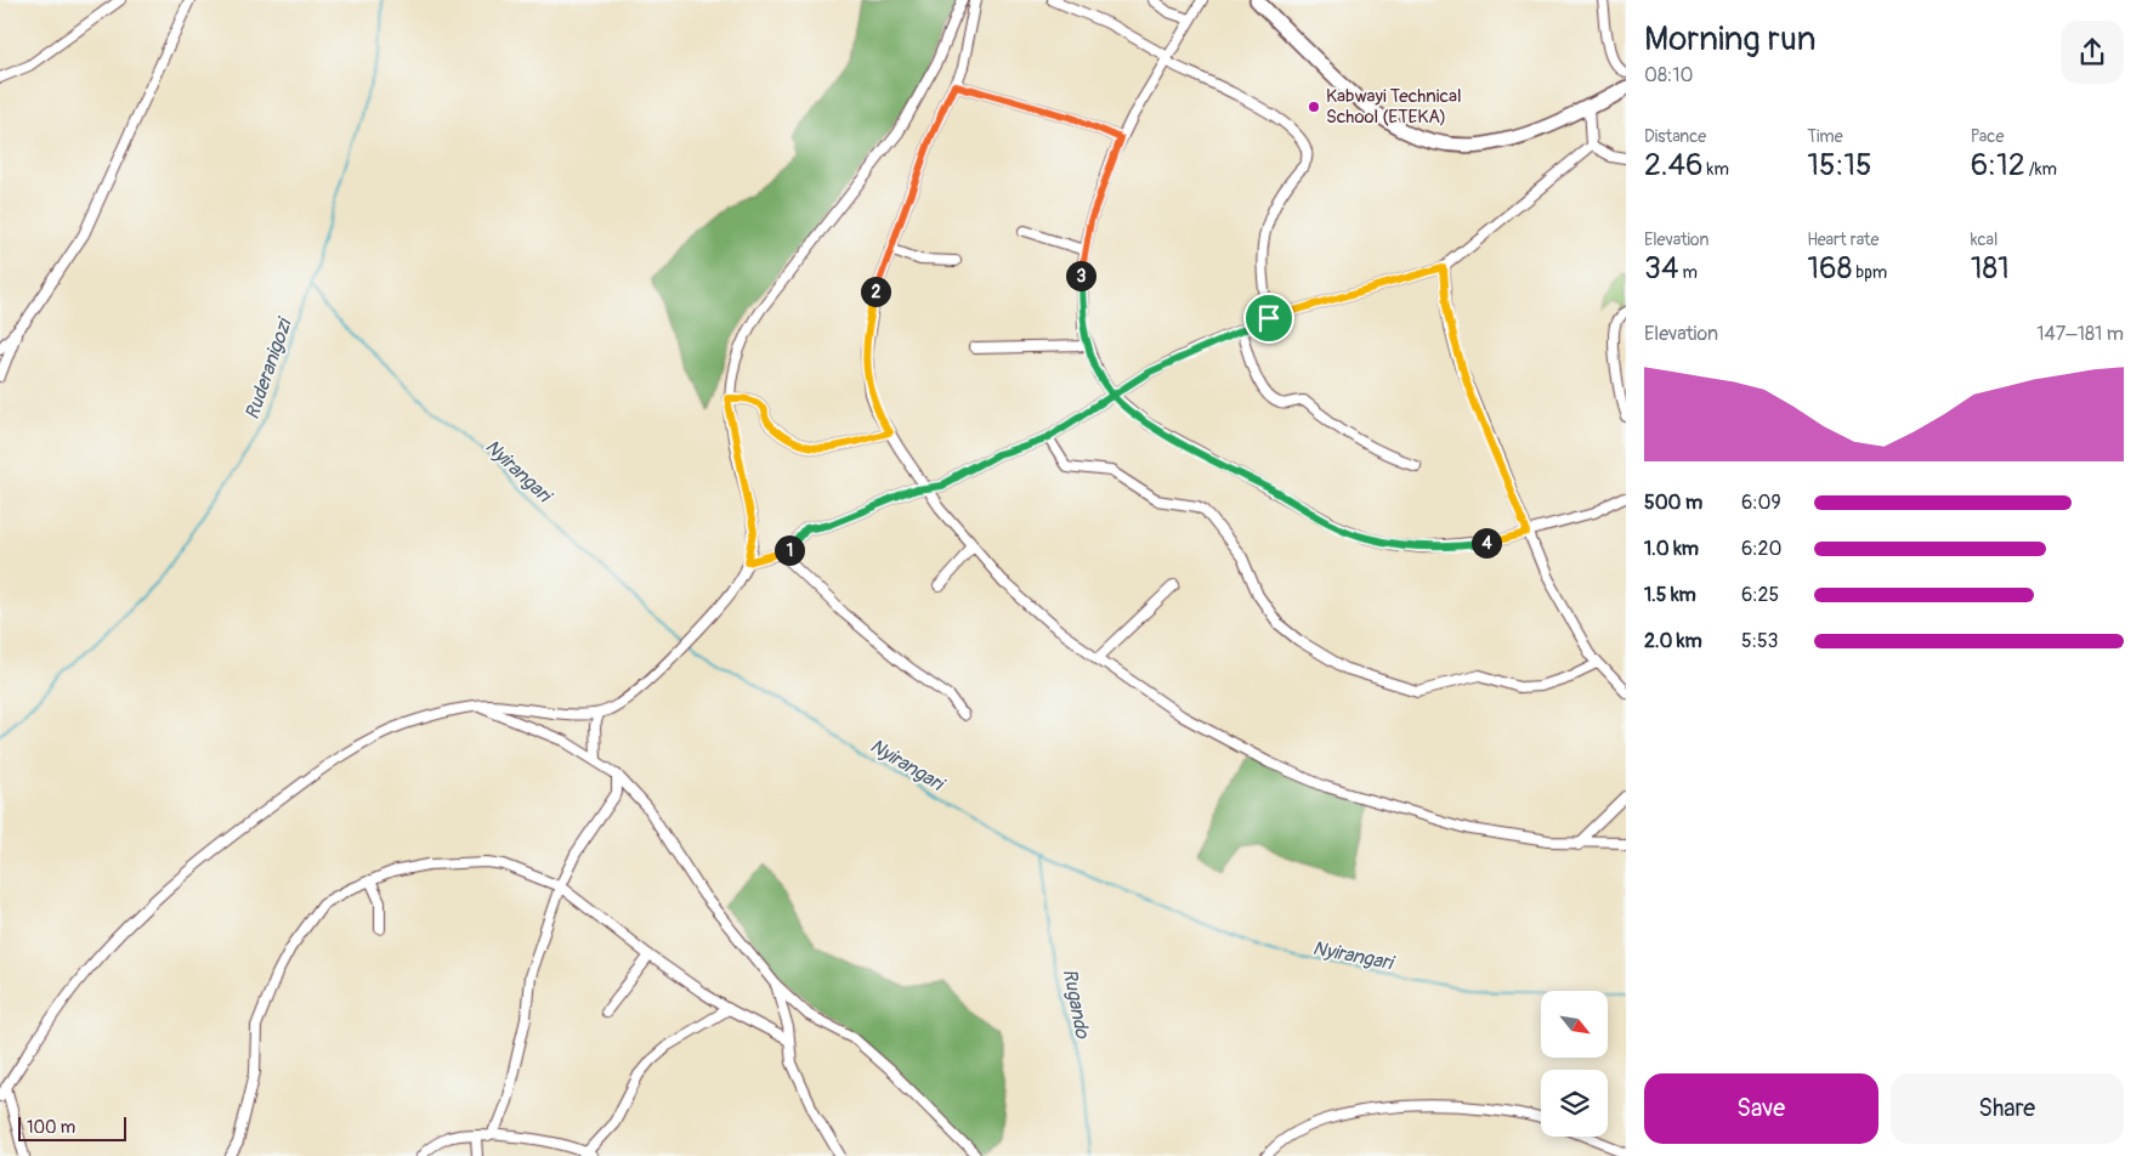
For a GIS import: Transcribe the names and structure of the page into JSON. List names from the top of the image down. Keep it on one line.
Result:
{"water":["Ruderanigozi","Nyirangari","Rugando"],"places":["Kabwayi Technical School (ETEKA)"],"scale_bar":"100 m","north":"bottom right","page":{"heading":["Morning run","08:10"],"stats":[["Distance","2.46 km"],["Time","15:15"],["Pace","6:12 /km"],["Elevation","34 m"],["Heart rate","168 bpm"],["kcal","181"]],"pins":["3","2","4","1"],"chart":["Elevation","147–181 m"],"list":[{"name":"500 m","note":"6:09"},{"name":"1.0 km","note":"6:20"},{"name":"1.5 km","note":"6:25"},{"name":"2.0 km","note":"5:53"}],"buttons":["Save","Share"],"scale":"100 m"}}
